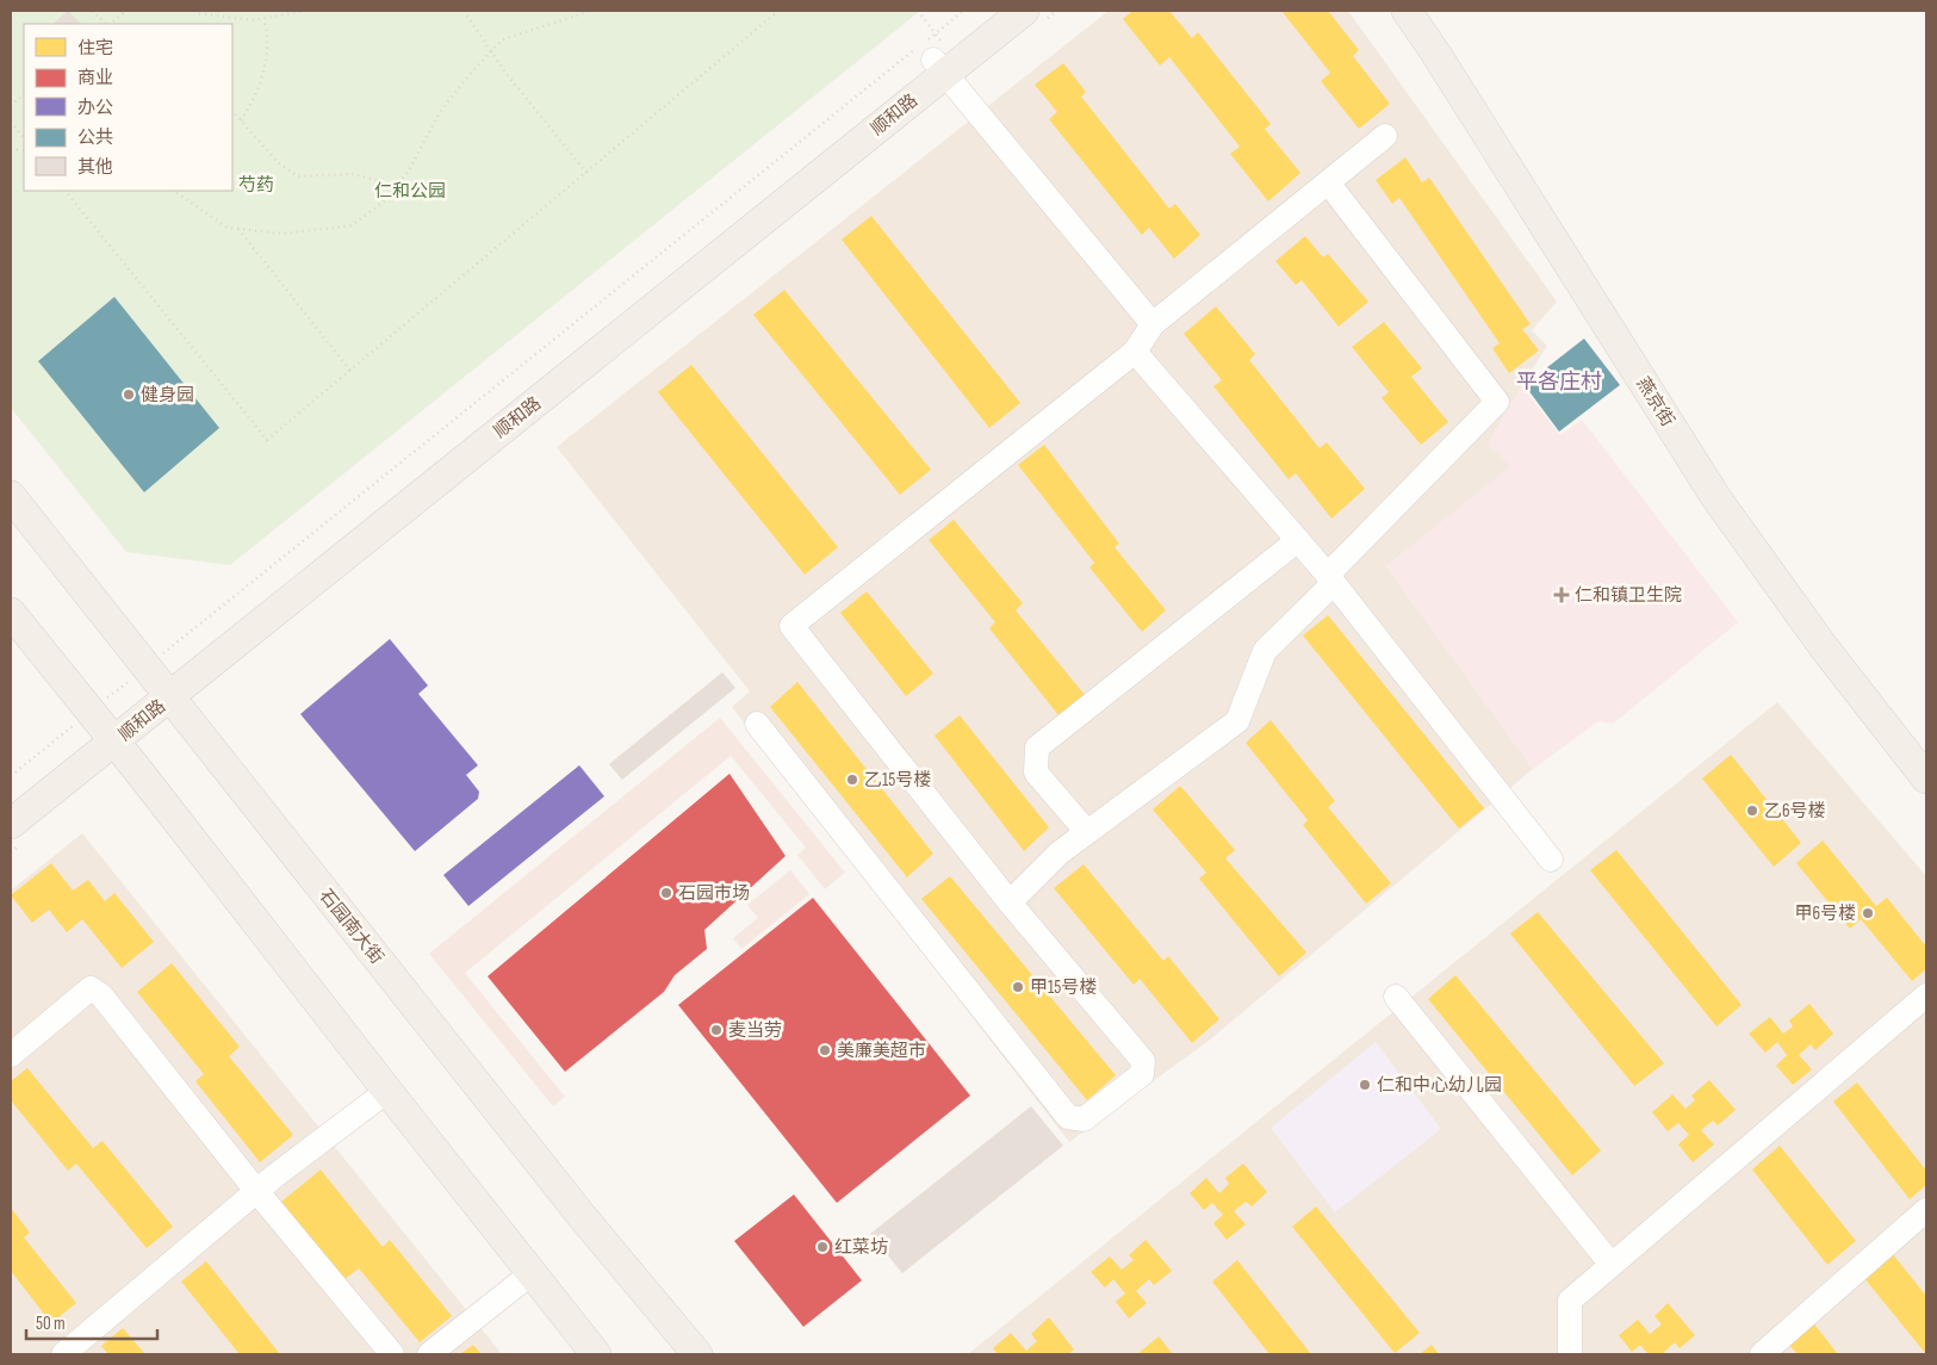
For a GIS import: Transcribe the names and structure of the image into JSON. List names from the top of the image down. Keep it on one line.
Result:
{"streets":{"main road":["顺和路","燕京街","石园南大街"]},"crossings":[["顺和路","石园南大街"]],"districts":["平各庄村"],"parks":["芍药","仁和公园"],"places":{"other":["健身园","乙15号楼","乙6号楼","石园市场","甲6号楼","甲15号楼","麦当劳","美廉美超市","仁和中心幼儿园","红菜坊"],"health":["仁和镇卫生院"]},"legend":["住宅","商业","办公","公共","其他"],"scale_bar":"50 m"}
